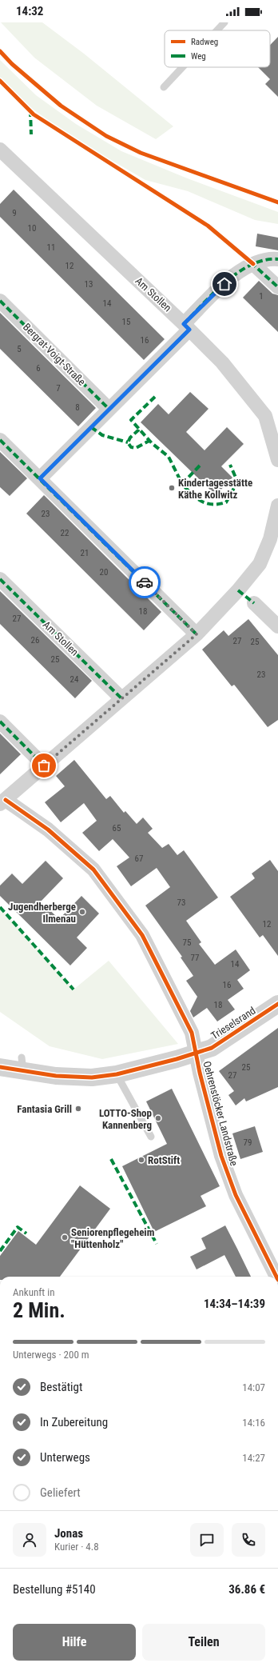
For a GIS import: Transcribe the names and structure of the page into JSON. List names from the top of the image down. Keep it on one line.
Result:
{"streets":{"street":["Am Stollen","Bergrat-Voigt-Straße","Trieselsrand","Oehrenstöcker Landstraße"]},"crossings":[["Trieselsrand","Oehrenstöcker Landstraße"]],"places":["Kindertagesstätte Käthe Kollwitz","Jugendherberge Ilmenau","Fantasia Grill","LOTTO-Shop Kannenberg","RotStift","Seniorenpflegeheim \"Hüttenholz\""],"house_numbers":["9","10","11","12","13","1","14","15","16","5","6","7","8","23","22","21","20","18","27","26","27","25","25","23","24","65","67","73","12","75","77","14","16","18","25","27","79"],"legend":["Radweg","Weg"],"page":{"status":"14:32","heading":["2 Min.","Ankunft in","14:34–14:39"],"panel":["Jonas","Kurier · 4.8","Bestellung #5140","36.86 €"],"bar":"Unterwegs · 200 m","list":[["Bestätigt","14:07"],["In Zubereitung","14:16"],["Unterwegs","14:27"],"Geliefert"],"buttons":["Hilfe","Teilen"]}}
